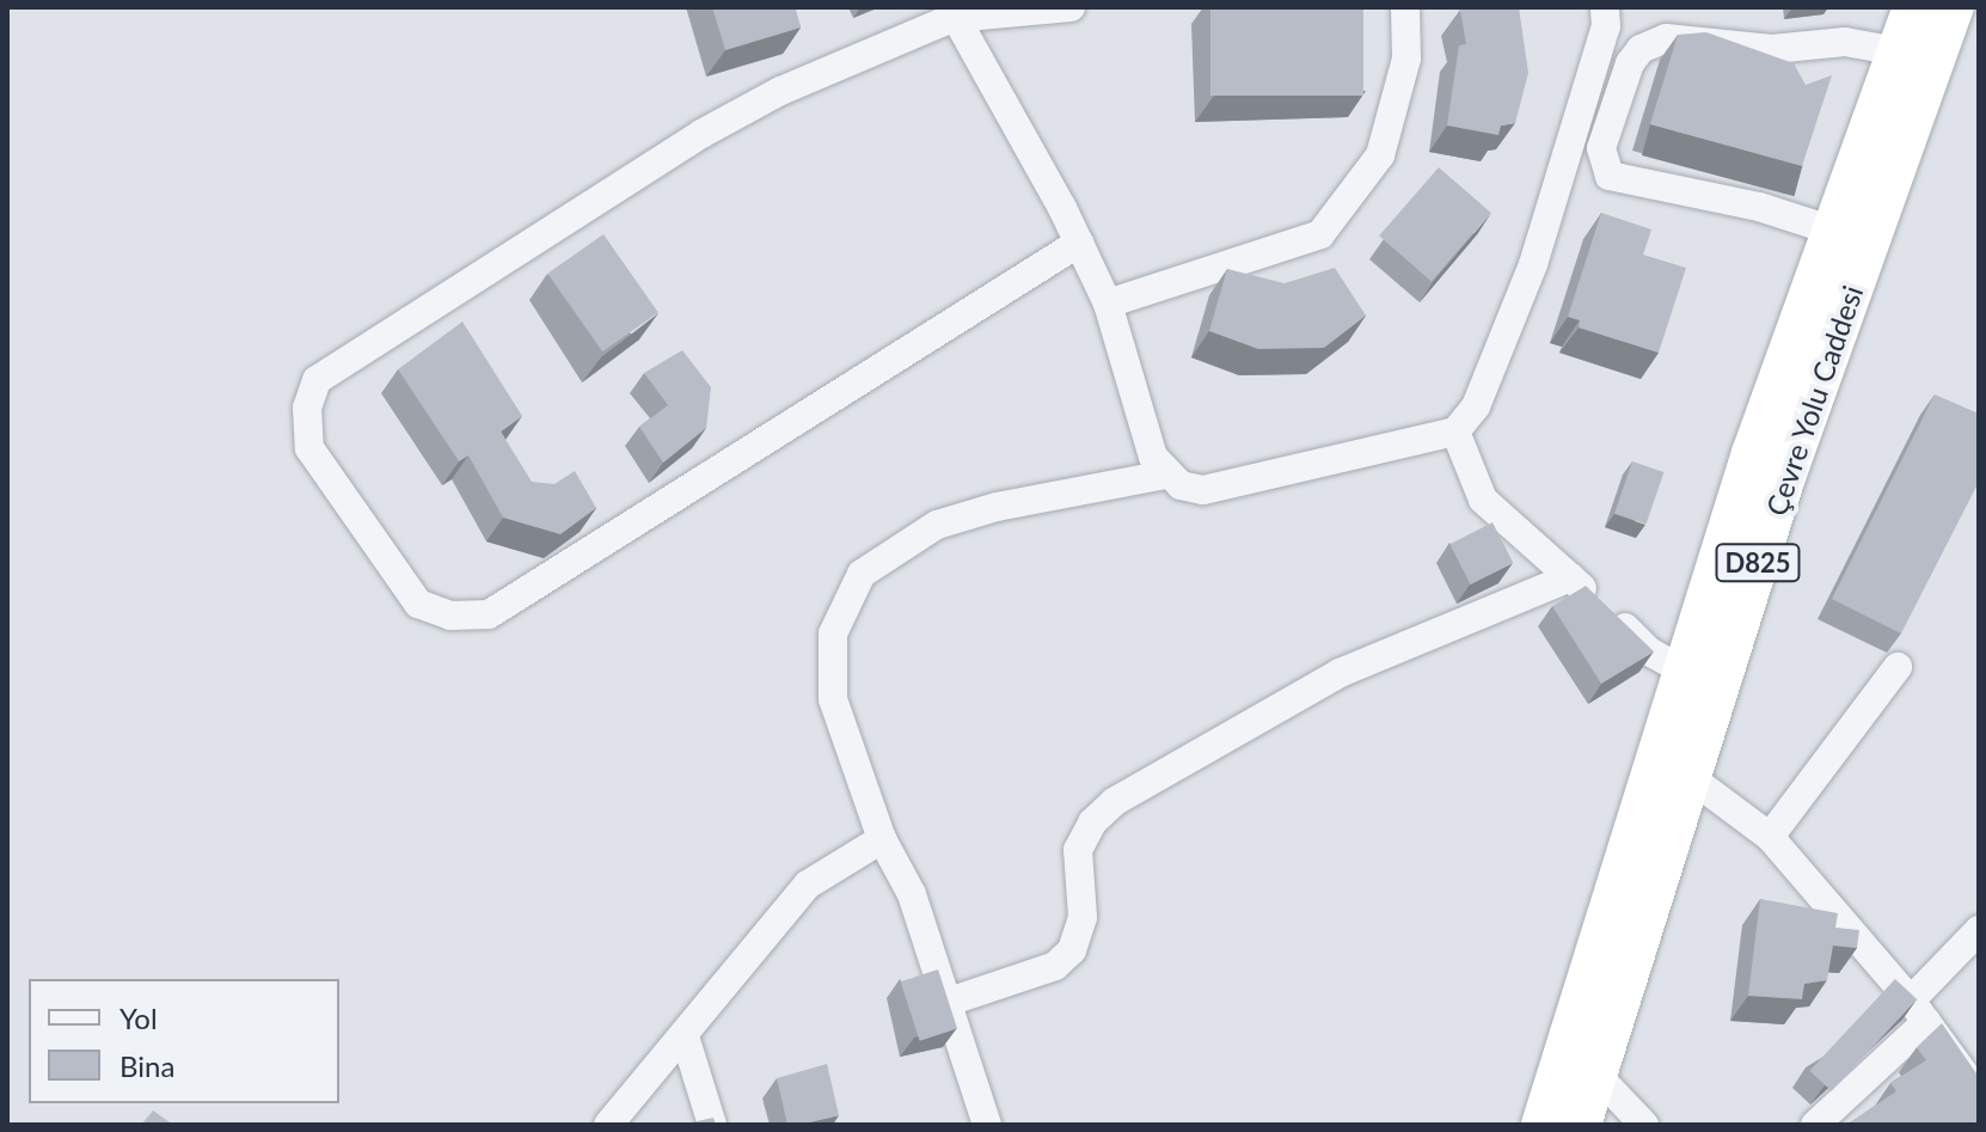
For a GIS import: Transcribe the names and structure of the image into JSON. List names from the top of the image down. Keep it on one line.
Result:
{"streets":{"highway":["Çevre Yolu Caddesi","D825"]},"legend":["Yol","Bina"]}
